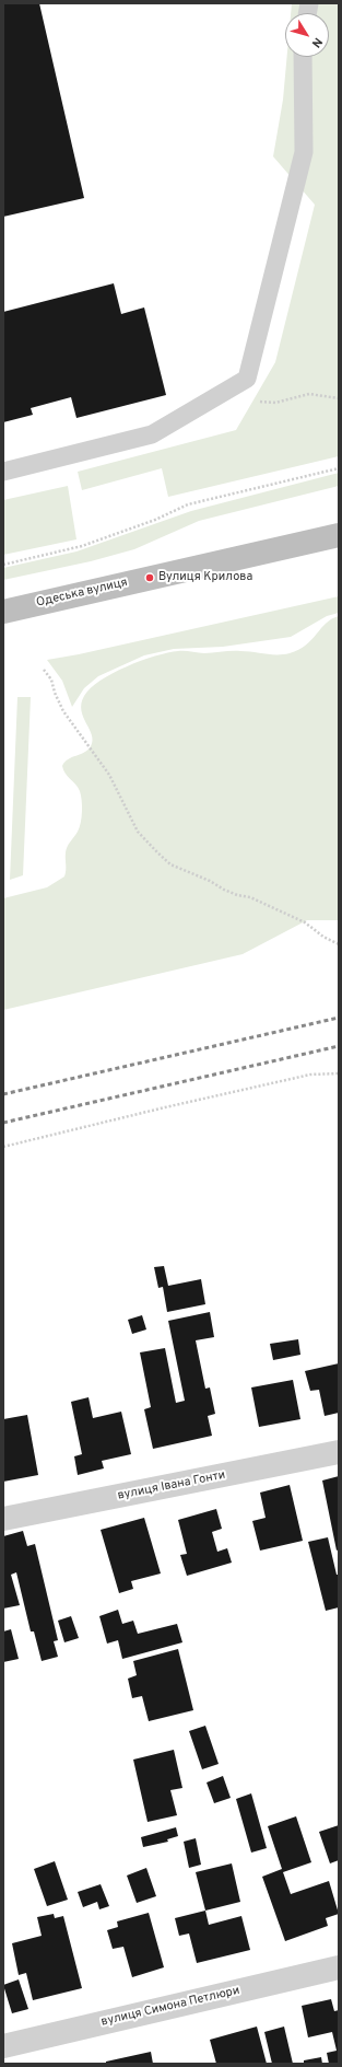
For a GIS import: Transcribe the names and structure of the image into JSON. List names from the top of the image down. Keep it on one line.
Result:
{"streets":{"main road":["Одеська вулиця"],"street":["вулиця Івана Гонти","вулиця Симона Петлюри"]},"places":["Вулиця Крилова"],"north":"bottom right"}
